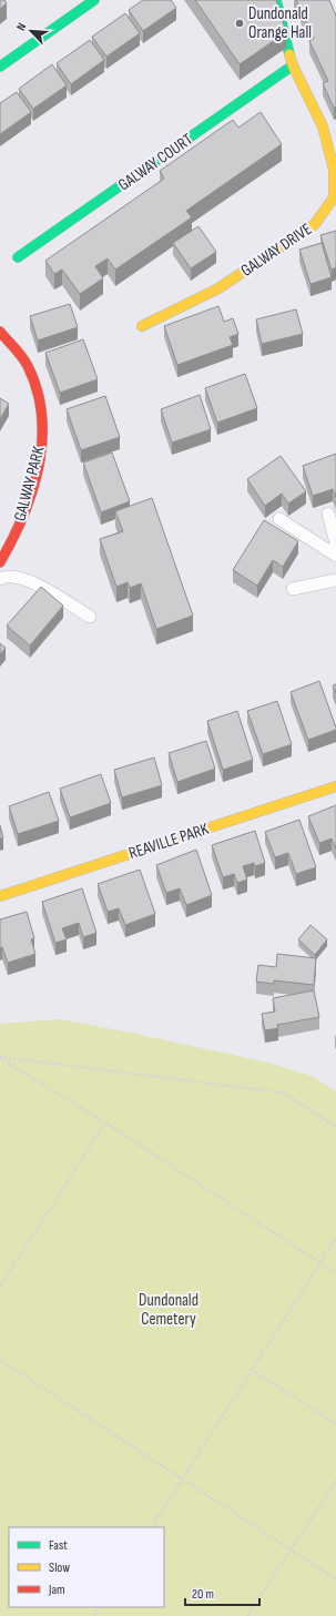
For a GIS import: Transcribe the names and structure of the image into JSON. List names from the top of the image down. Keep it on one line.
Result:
{"streets":{"main road":["GALWAY COURT","GALWAY DRIVE","GALWAY PARK","REAVILLE PARK"]},"crossings":[["GALWAY COURT","GALWAY DRIVE"]],"parks":["Dundonald Cemetery"],"places":["Dundonald Orange Hall"],"legend":["Fast","Slow","Jam"],"scale_bar":"20 m","north":"top left"}
